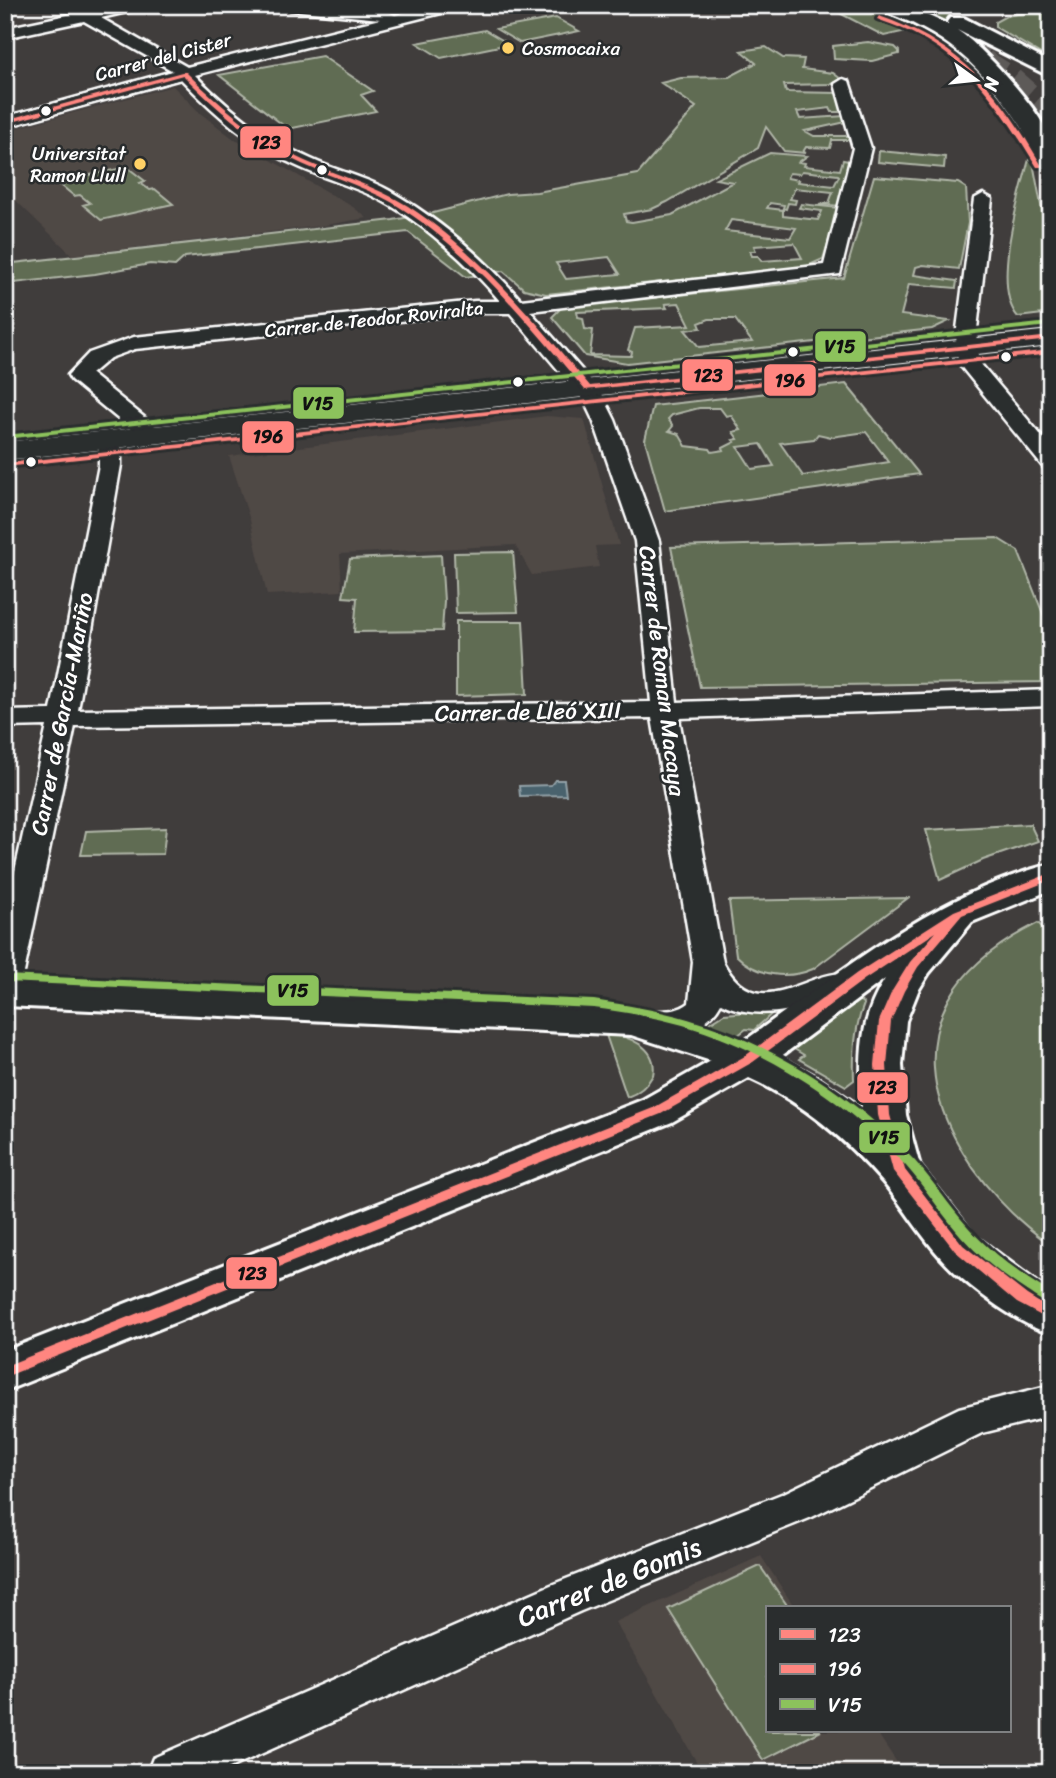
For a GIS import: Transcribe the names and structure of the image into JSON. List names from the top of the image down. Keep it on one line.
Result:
{"streets":{"street":["Carrer del Cister","Carrer de Teodor Roviralta","Carrer de Roman Macaya","Carrer de Lleó XIII","Carrer de García-Mariño","Carrer de Gomis"]},"crossings":[["Carrer del Cister","Carrer de Roman Macaya"],["Carrer de Teodor Roviralta","Carrer de Roman Macaya"],["Carrer de Roman Macaya","Carrer de Lleó XIII"],["Carrer de Lleó XIII","Carrer de García-Mariño"]],"places":["Cosmocaixa","Universitat Ramon Llull"],"lines":["transit line 196","transit line 123","transit line V15"],"legend":["123","196","V15"],"north":"right"}
